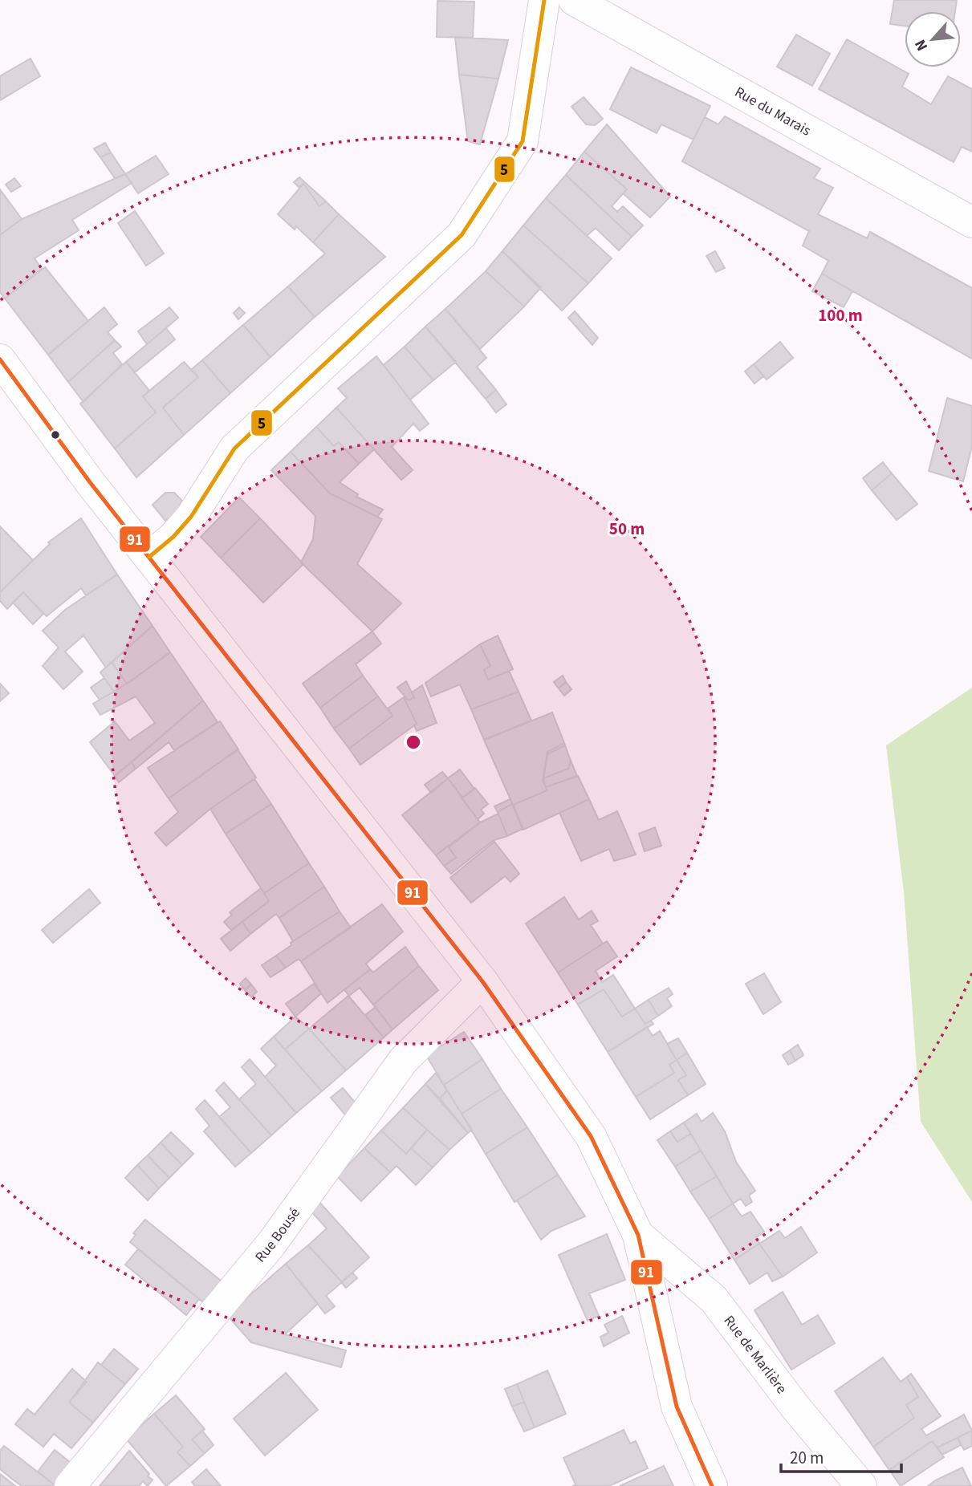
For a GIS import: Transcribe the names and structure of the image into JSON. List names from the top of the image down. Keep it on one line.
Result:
{"streets":{"street":["Rue du Marais","Rue Bousé","Rue de Marlière"]},"lines":["transit line 5","transit line 91"],"scale_bar":"20 m","north":"bottom left","rings":["100 m","50 m"]}
